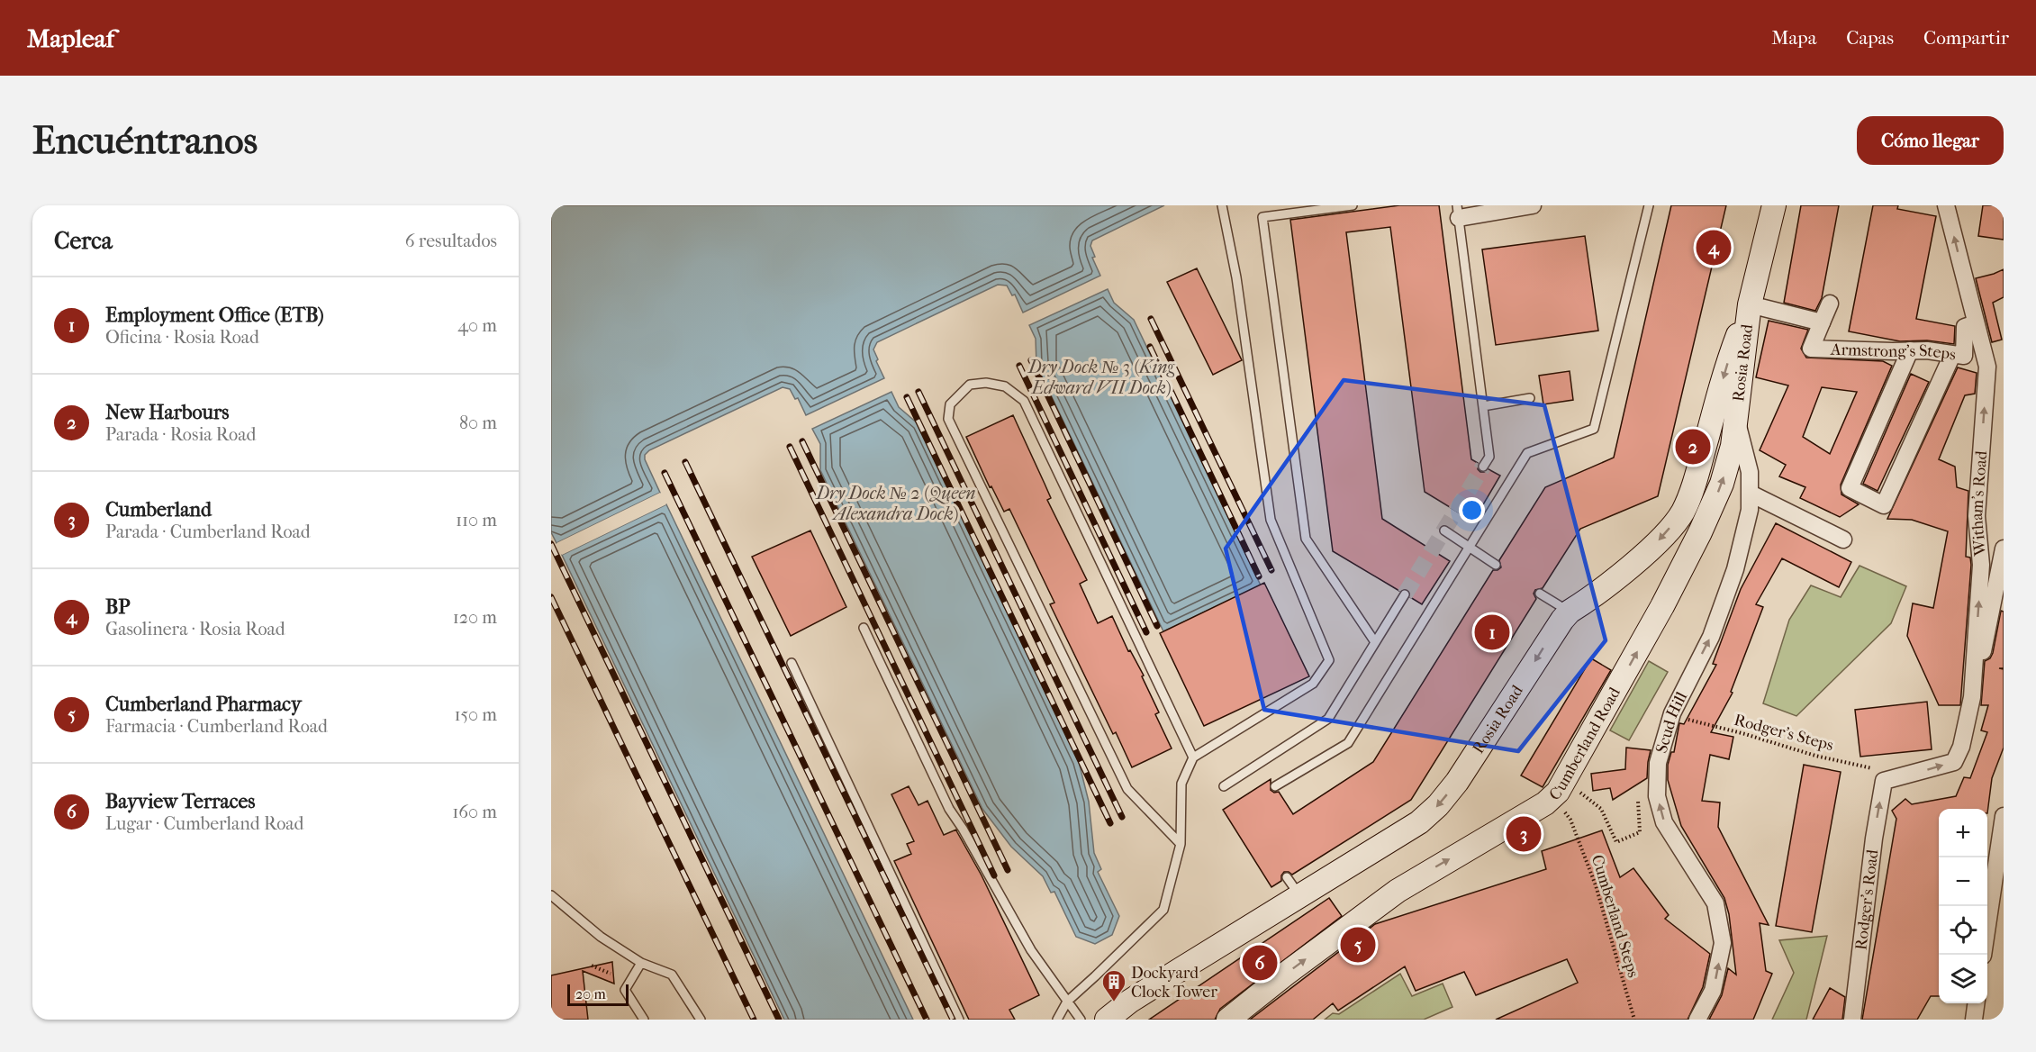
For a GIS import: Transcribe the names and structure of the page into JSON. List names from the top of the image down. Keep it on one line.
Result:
{"streets":{"main road":["Rosia Road","Cumberland Road"],"street":["Armstrong's Steps","Witham's Road","Scud Hill","Rodger's Road"],"path":["Rodger's Steps","Cumberland Steps"]},"crossings":[["Armstrong's Steps","Witham's Road"],["Rosia Road","Scud Hill"],["Rosia Road","Cumberland Road"],["Witham's Road","Rodger's Steps"],["Witham's Road","Rodger's Road"],["Scud Hill","Rodger's Steps"],["Scud Hill","Cumberland Road"],["Rodger's Steps","Rodger's Road"]],"one_way":["Rosia Road","Scud Hill","Cumberland Road"],"water":["Dry Dock № 3 (King Edward VII Dock)","Dry Dock № 2 (Queen Alexandra Dock)"],"places":{"building":["Dockyard Clock Tower"]},"scale_bar":"20 m","page":{"header":"Mapleaf","nav":["Mapa","Capas","Compartir"],"buttons":"Cómo llegar","title":"Encuéntranos","heading":["Cerca","6 resultados"],"pins":["4","2","1","3","5","6"],"list":[{"mark":"1","name":"Employment Office (ETB)","note":"Oficina · Rosia Road","value":"40 m"},{"mark":"2","name":"New Harbours","note":"Parada · Rosia Road","value":"80 m"},{"mark":"3","name":"Cumberland","note":"Parada · Cumberland Road","value":"110 m"},{"mark":"4","name":"BP","note":"Gasolinera · Rosia Road","value":"120 m"},{"mark":"5","name":"Cumberland Pharmacy","note":"Farmacia · Cumberland Road","value":"150 m"},{"mark":"6","name":"Bayview Terraces","note":"Lugar · Cumberland Road","value":"160 m"}],"map_buttons":["+","−"],"scale":"20 m"}}
